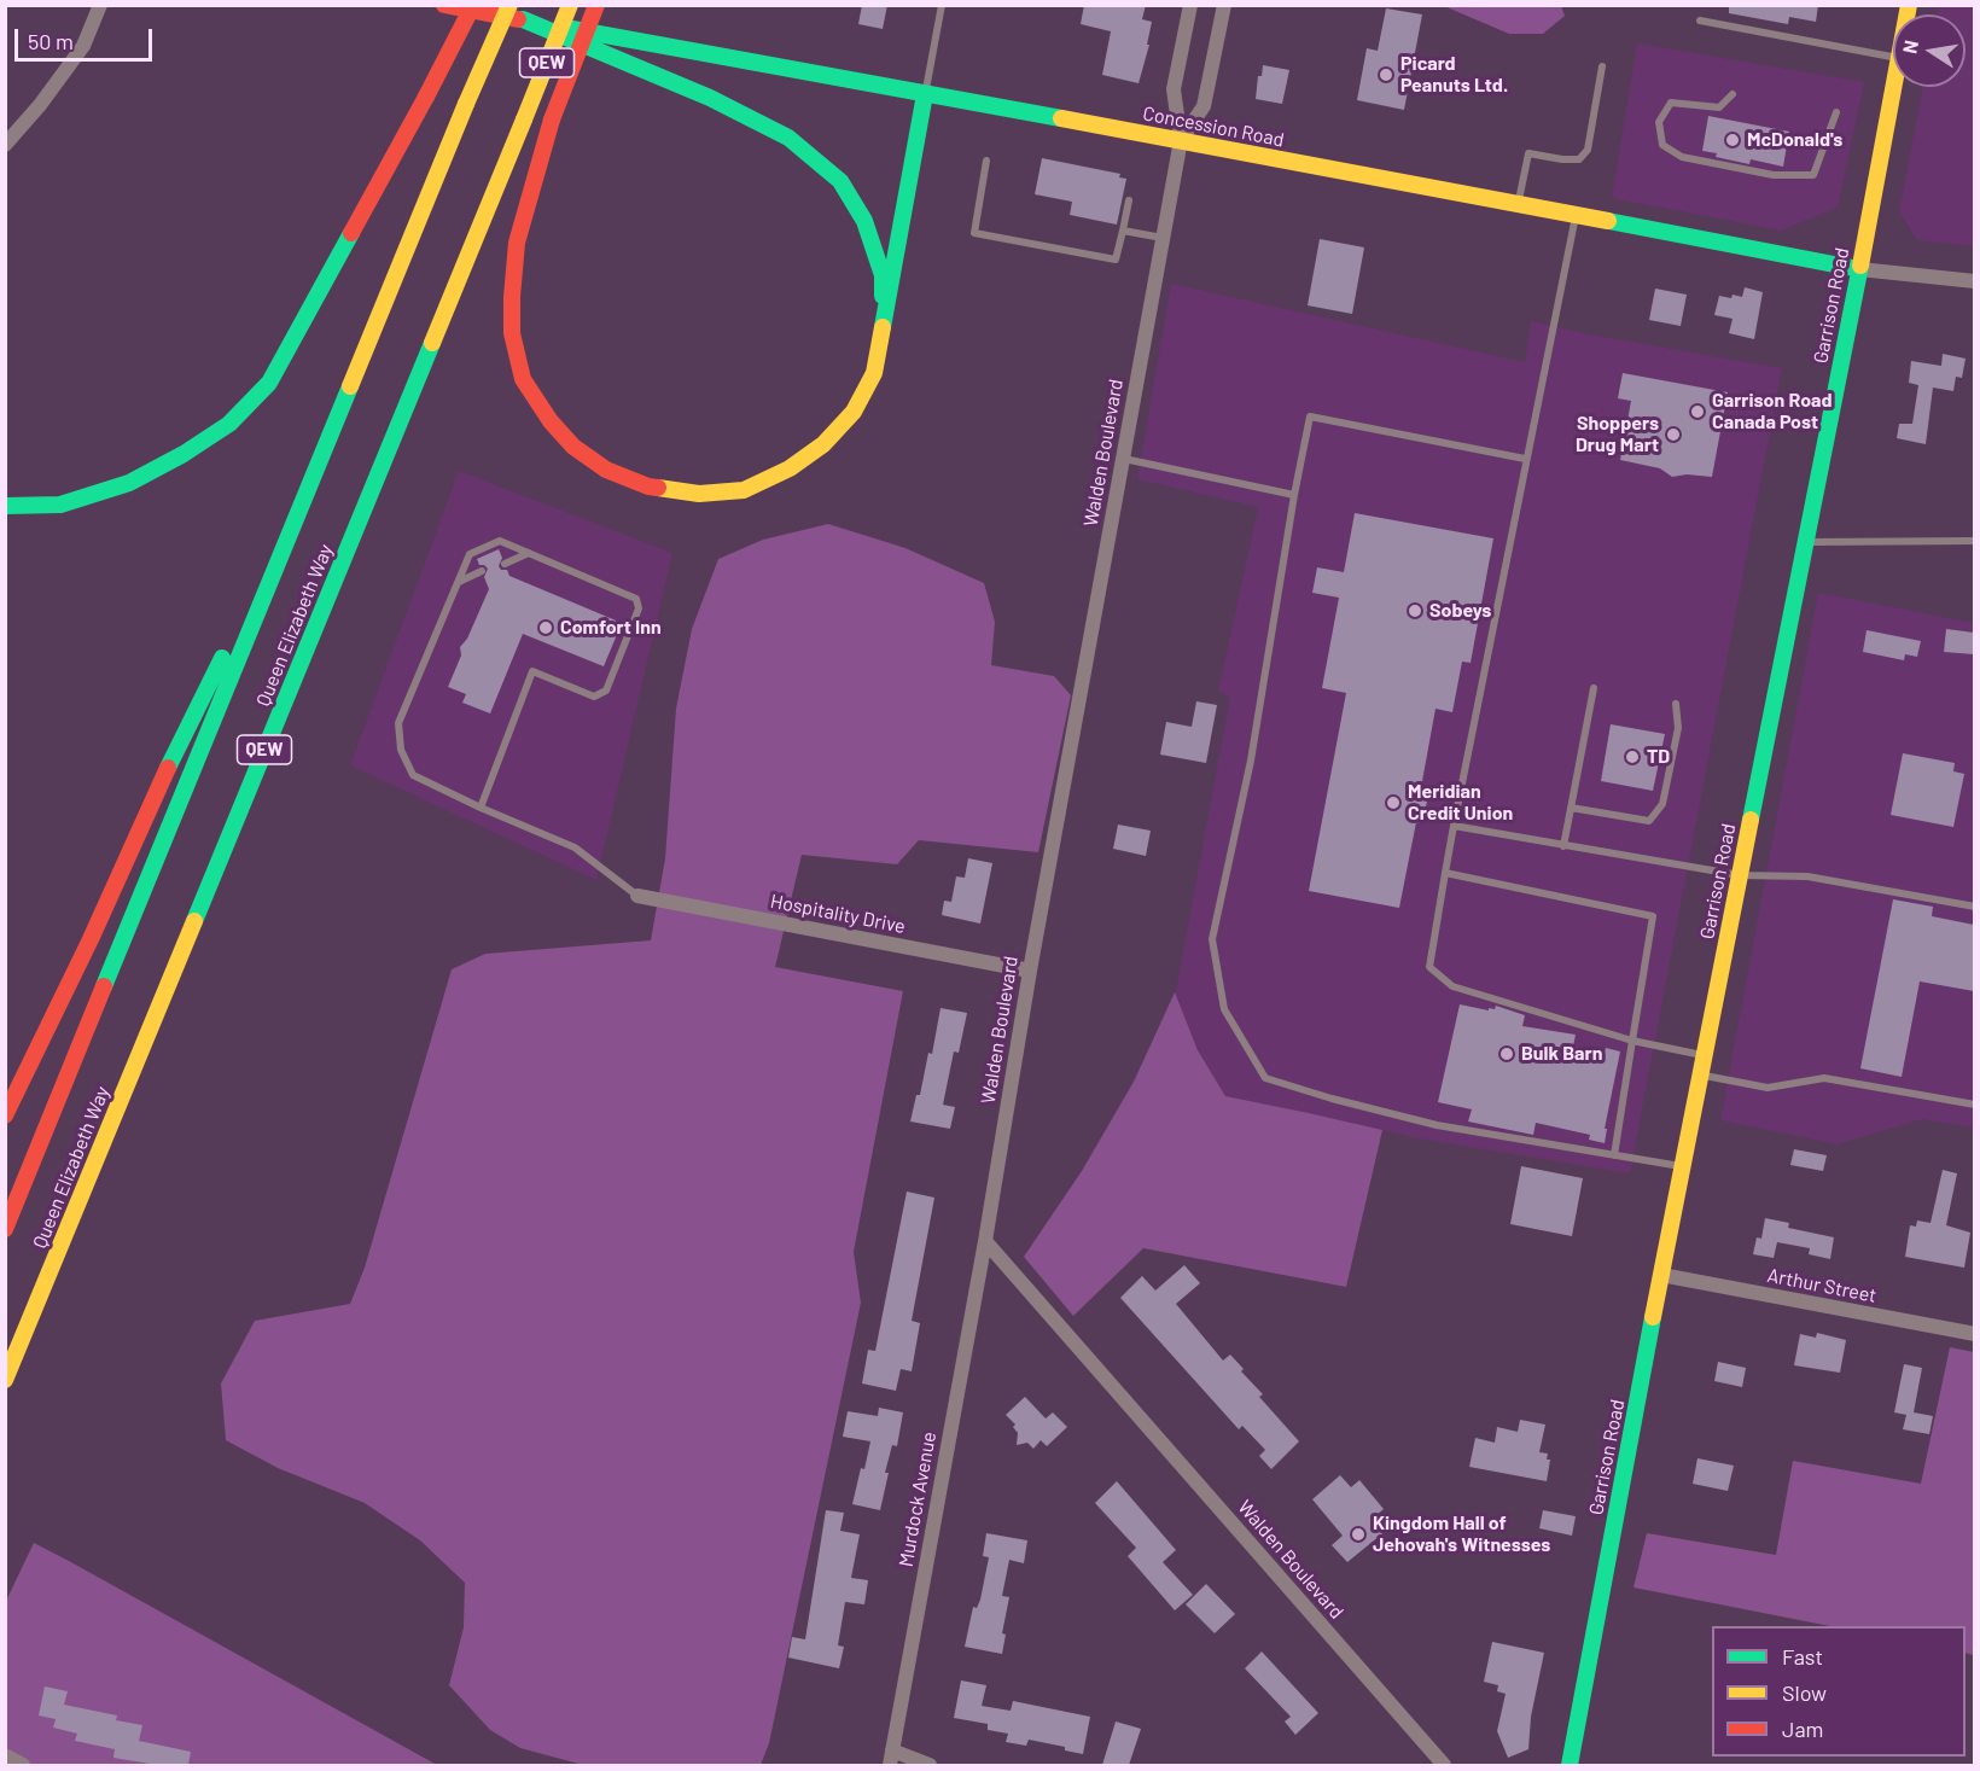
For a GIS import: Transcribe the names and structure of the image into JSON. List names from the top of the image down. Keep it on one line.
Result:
{"streets":{"main road":["QEW","Concession Road","Garrison Road","Queen Elizabeth Way"],"street":["Walden Boulevard","Hospitality Drive","Arthur Street","Murdock Avenue"]},"crossings":[["Concession Road","Garrison Road"],["Concession Road","Walden Boulevard"],["Garrison Road","Arthur Street"],["Walden Boulevard","Hospitality Drive"],["Walden Boulevard","Murdock Avenue"]],"places":["Picard Peanuts Ltd.","McDonald's","Garrison Road Canada Post","Shoppers Drug Mart","Sobeys","Comfort Inn","TD","Meridian Credit Union","Bulk Barn","Kingdom Hall of Jehovah's Witnesses"],"legend":["Fast","Slow","Jam"],"scale_bar":"50 m","north":"left"}
